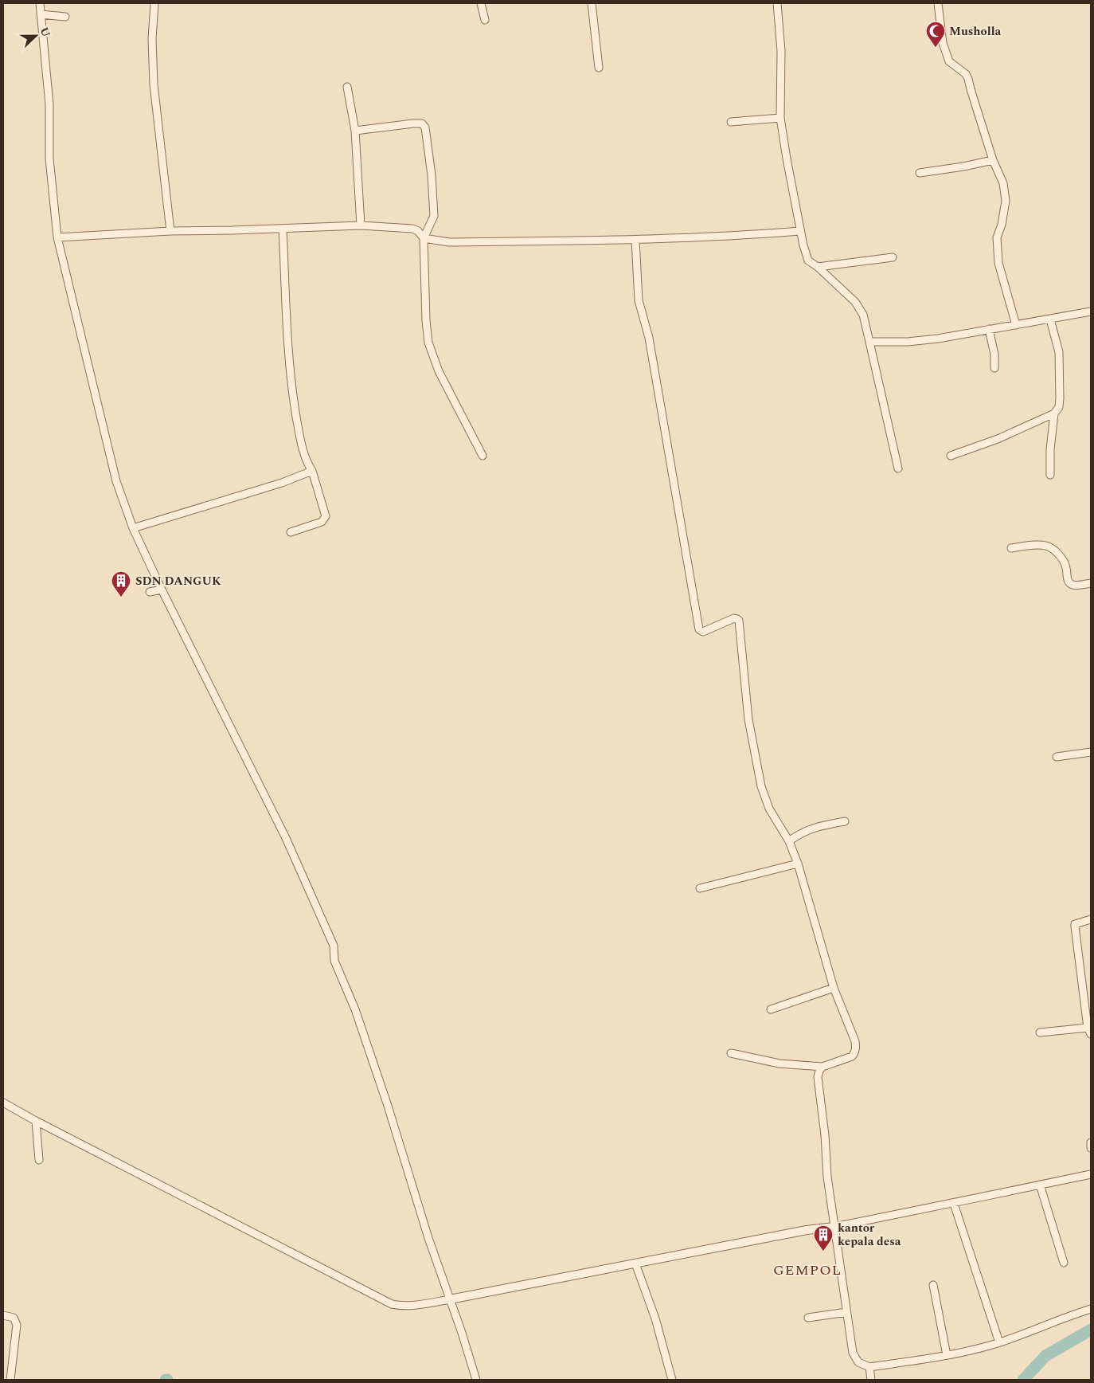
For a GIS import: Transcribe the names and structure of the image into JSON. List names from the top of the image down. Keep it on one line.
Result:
{"districts":["GEMPOL"],"places":{"mosque":["Musholla"],"building":["SDN DANGUK","kantor kepala desa"]},"north":"right"}
